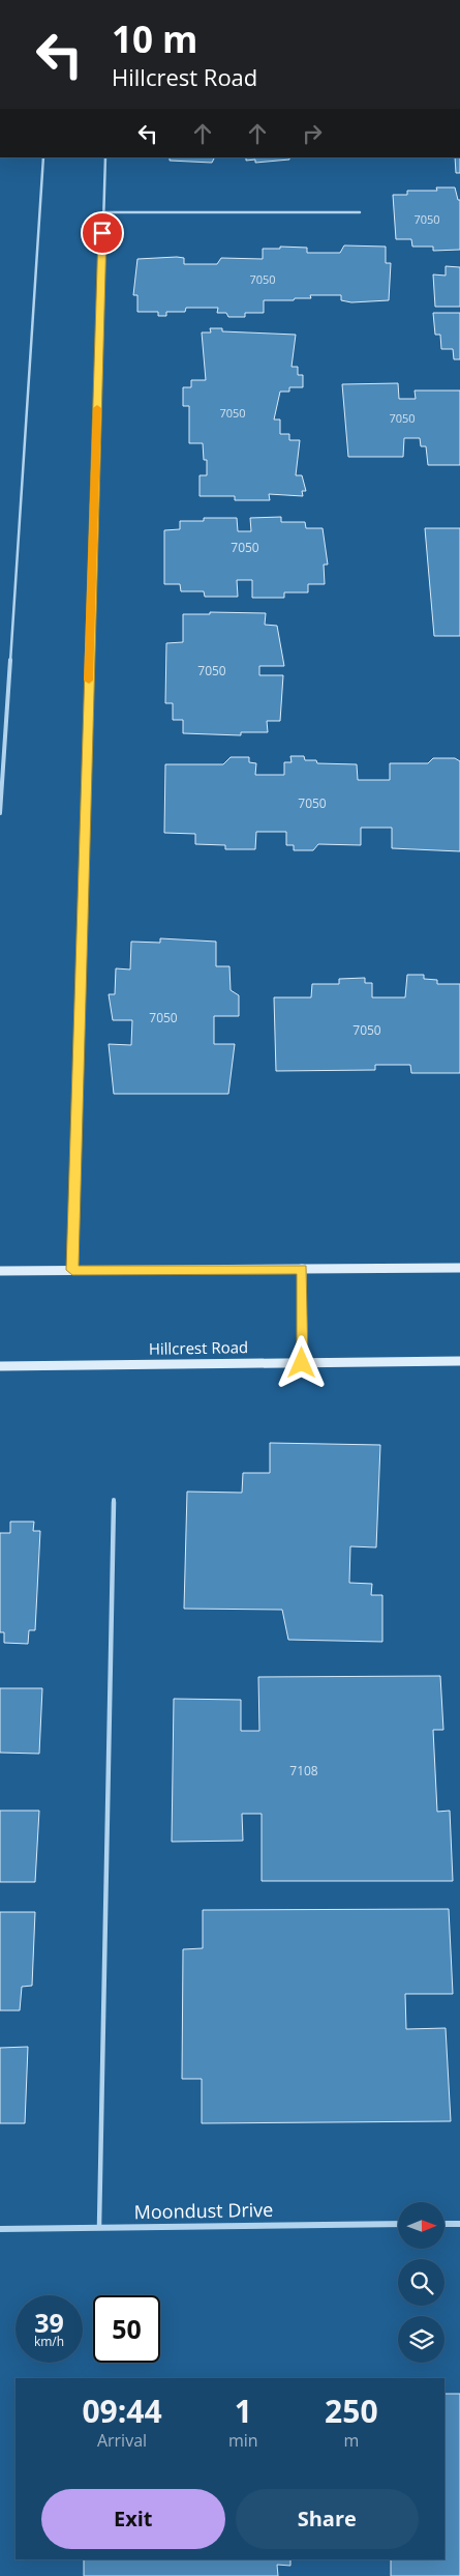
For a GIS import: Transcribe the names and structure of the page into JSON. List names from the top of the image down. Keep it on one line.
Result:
{"streets":{"main road":["Hillcrest Road"],"street":["Moondust Drive"]},"house_numbers":["7050","7050","7050","7050","7050","7050","7050","7050","7050","7108"],"north":"right","page":{"turn":["10 m","Hillcrest Road"],"speed":"39 km/h","limit":"50","eta":["09:44","Arrival","1","min","250","m"],"buttons":["Exit","Share"]}}
